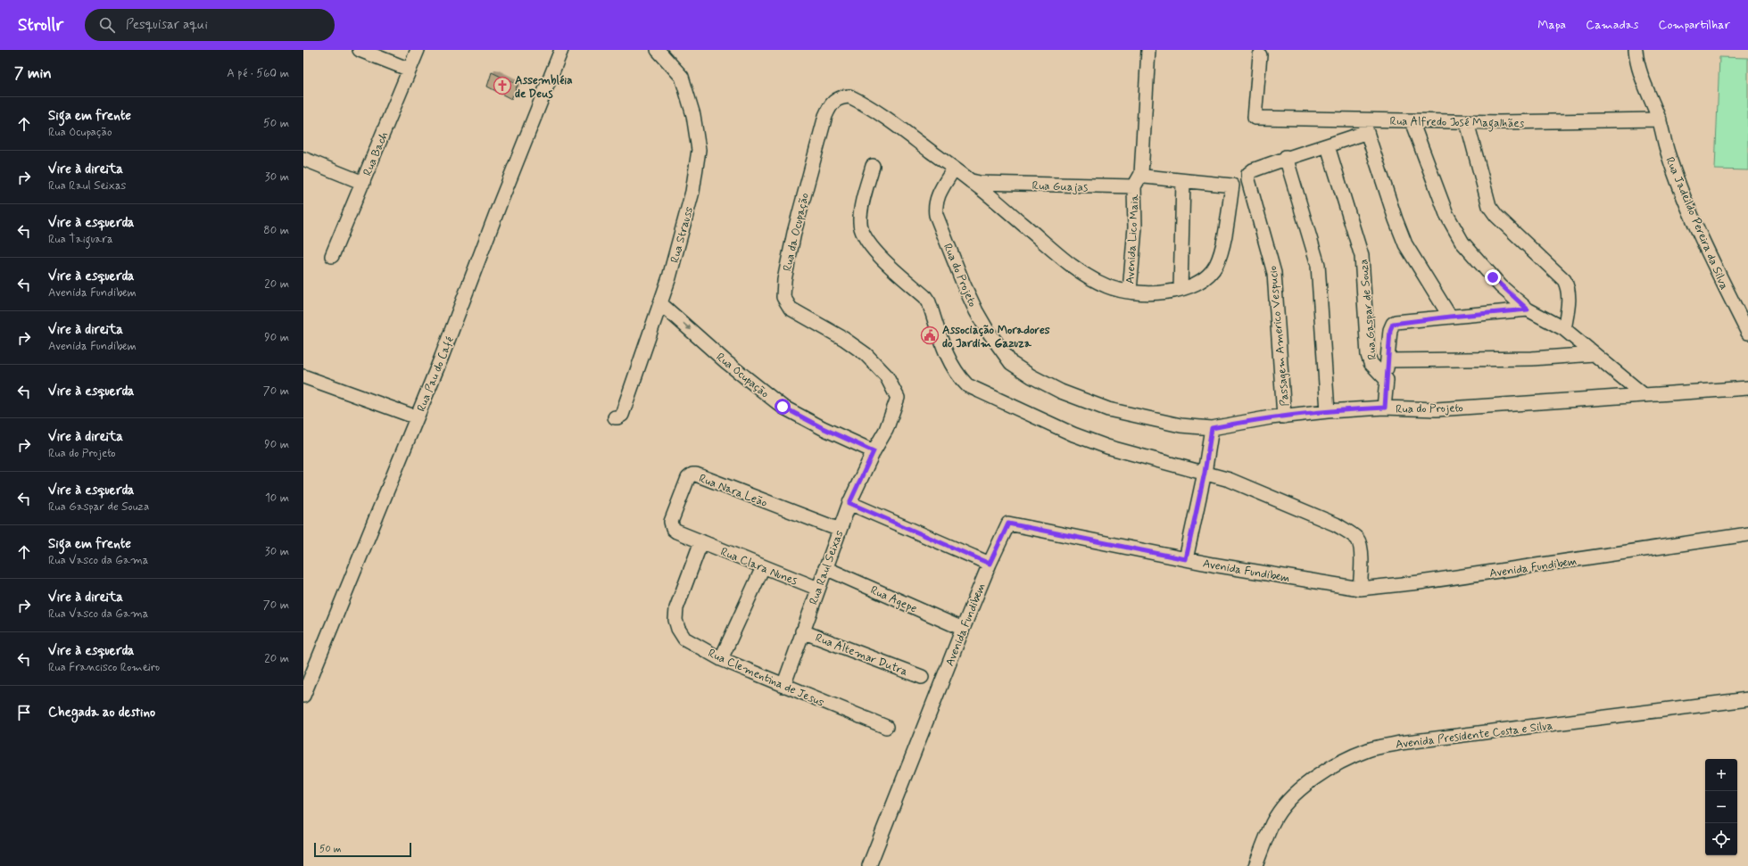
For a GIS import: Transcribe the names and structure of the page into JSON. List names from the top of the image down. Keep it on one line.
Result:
{"streets":{"street":["Rua Alfredo José Magalhães","Rua Bach","Rua Guajas","Rua Jadeildo Pereira da Silva","Rua da Ocupação","Rua Strauss","Avenida Lico Maia","Rua do Projeto","Rua Gaspar de Souza","Passagem Americo Vespucio","Rua Pau do Café","Rua Ocupação","Rua Nara Leão","Rua Clara Nunes","Avenida Fundibem","Rua Raul Seixas","Rua Agepe","Rua Altemar Dutra","Rua Clementina de Jesus","Avenida Presidente Costa e Silva"]},"crossings":[["Rua Alfredo José Magalhães","Rua Jadeildo Pereira da Silva"],["Rua Guajas","Avenida Lico Maia"],["Rua da Ocupação","Rua do Projeto"],["Rua da Ocupação","Rua Ocupação"],["Rua da Ocupação","Rua Raul Seixas"],["Rua Strauss","Rua Ocupação"],["Rua do Projeto","Passagem Americo Vespucio"],["Rua Ocupação","Rua Raul Seixas"],["Rua Nara Leão","Rua Clara Nunes"],["Rua Nara Leão","Rua Raul Seixas"],["Rua Nara Leão","Rua Clementina de Jesus"],["Rua Clara Nunes","Rua Raul Seixas"],["Rua Clara Nunes","Rua Clementina de Jesus"],["Avenida Fundibem","Rua Agepe"],["Rua Raul Seixas","Rua Agepe"],["Rua Raul Seixas","Rua Altemar Dutra"],["Rua Raul Seixas","Rua Clementina de Jesus"]],"one_way":["Rua Ocupação"],"places":{"church":["Assembléia de Deus"],"public building":["Associação Moradores do Jardim Gazuza"]},"scale_bar":"50 m","page":{"header":"Strollr","search":"Pesquisar aqui","nav":["Mapa","Camadas","Compartilhar"],"heading":["7 min","A pé · 560 m"],"list":[["Siga em frente","Rua Ocupação","50 m"],["Vire à direita","Rua Raul Seixas","30 m"],["Vire à esquerda","Rua Taiguara","80 m"],["Vire à esquerda","Avenida Fundibem","20 m"],["Vire à direita","Avenida Fundibem","90 m"],["Vire à esquerda","70 m"],["Vire à direita","Rua do Projeto","90 m"],["Vire à esquerda","Rua Gaspar de Souza","10 m"],["Siga em frente","Rua Vasco da Gama","30 m"],["Vire à direita","Rua Vasco da Gama","70 m"],["Vire à esquerda","Rua Francisco Romeiro","20 m"],"Chegada ao destino"],"map_buttons":["+","−"],"scale":"50 m"}}
